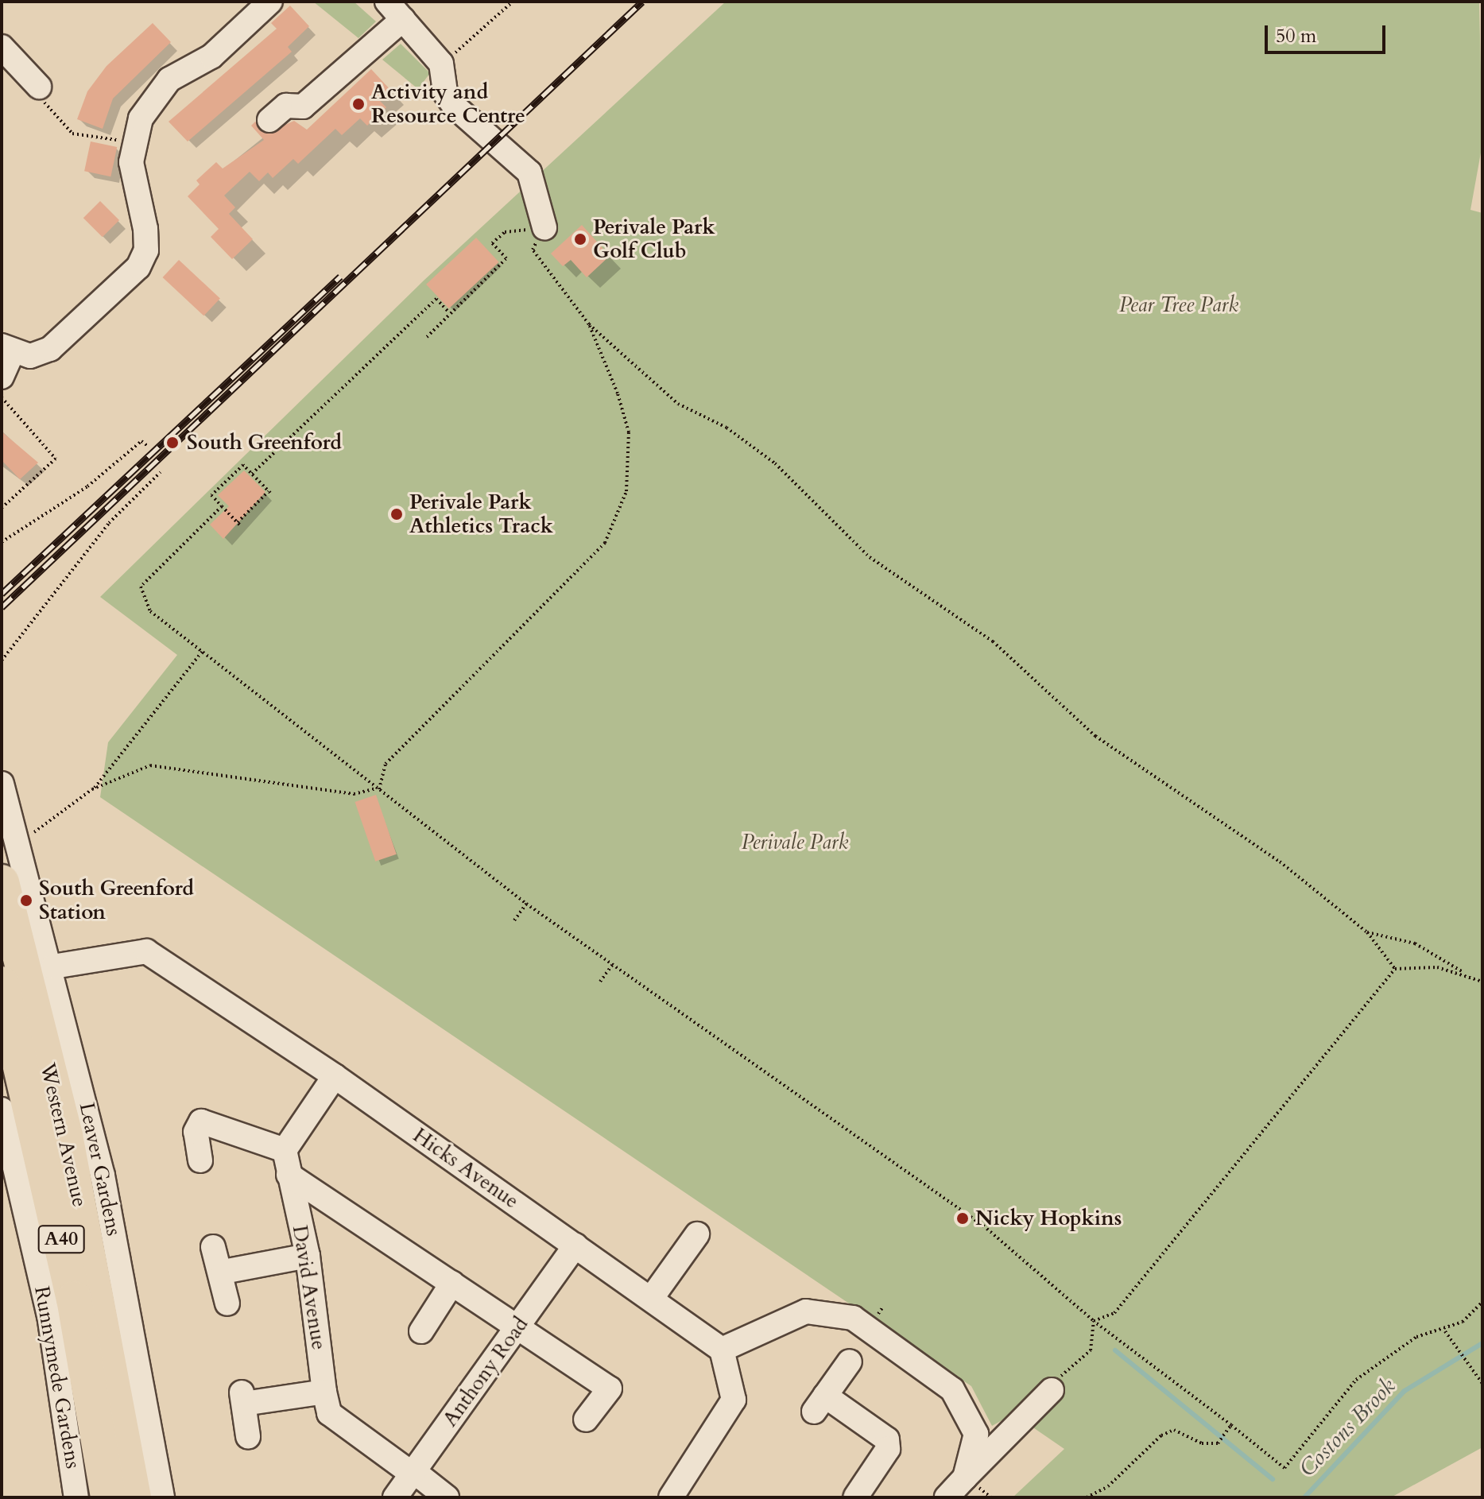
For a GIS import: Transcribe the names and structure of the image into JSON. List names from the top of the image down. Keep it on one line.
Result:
{"streets":{"highway":["Western Avenue","A40"],"street":["Hicks Avenue","Leaver Gardens","David Avenue","Anthony Road","Runnymede Gardens"]},"crossings":[["Western Avenue","Hicks Avenue"],["Western Avenue","Leaver Gardens"],["Hicks Avenue","Leaver Gardens"],["Hicks Avenue","Anthony Road"],["David Avenue","Anthony Road"]],"water":["Costons Brook"],"parks":["Pear Tree Park","Perivale Park"],"places":["Activity and Resource Centre","Perivale Park Golf Club","South Greenford","Perivale Park Athletics Track","South Greenford Station","Nicky Hopkins"],"scale_bar":"50 m"}
